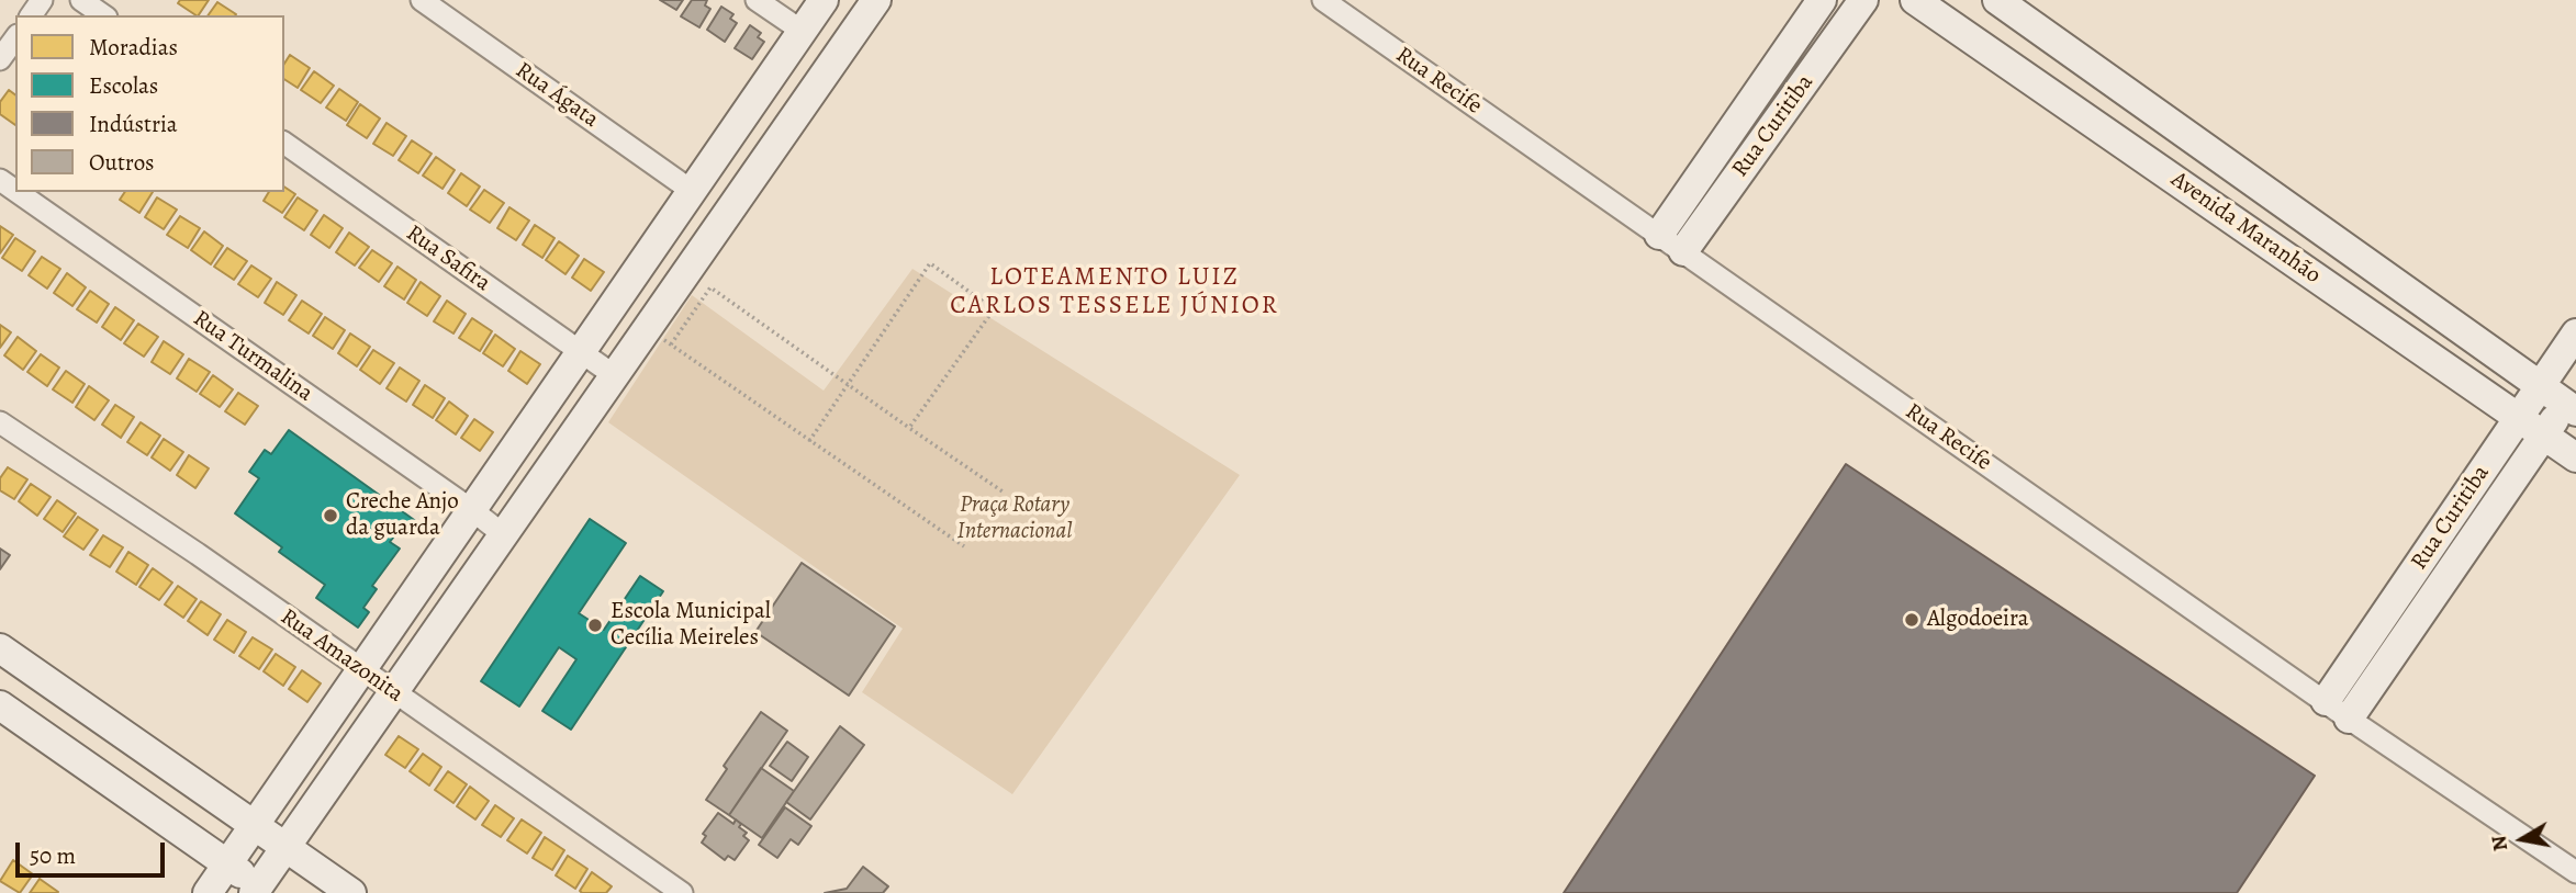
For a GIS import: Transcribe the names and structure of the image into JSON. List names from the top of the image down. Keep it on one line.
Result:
{"streets":{"street":["Rua Recife","Rua Ágata","Rua Curitiba","Avenida Maranhão","Rua Safira","Rua Turmalina","Rua Amazonita"]},"crossings":[["Rua Recife","Rua Curitiba"],["Rua Curitiba","Avenida Maranhão"]],"districts":["LOTEAMENTO LUIZ CARLOS TESSELE JÚNIOR"],"parks":["Praça Rotary Internacional"],"places":["Creche Anjo da guarda","Algodoeira","Escola Municipal Cecília Meireles"],"legend":["Moradias","Escolas","Indústria","Outros"],"scale_bar":"50 m","north":"left"}
